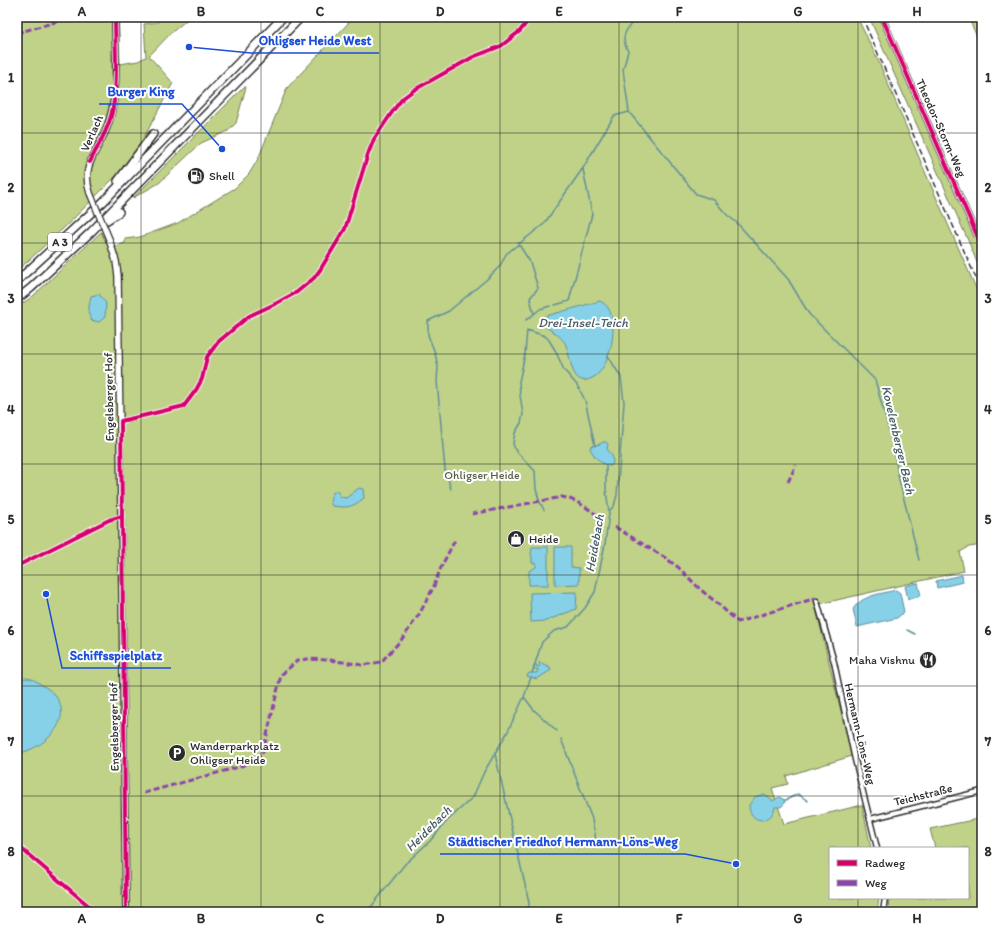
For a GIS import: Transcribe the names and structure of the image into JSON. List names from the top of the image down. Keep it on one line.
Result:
{"streets":{"highway":["A 3"],"street":["Theodor-Storm-Weg","Verlach","Engelsberger Hof","Hermann-Löns-Weg","Teichstraße"]},"crossings":[["Verlach","Engelsberger Hof"],["Hermann-Löns-Weg","Teichstraße"]],"water":["Drei-Insel-Teich","Kovelenberger Bach","Heidebach"],"parks":["Ohligser Heide"],"places":{"other":["Ohligser Heide West","Burger King","Schiffsspielplatz","Städtischer Friedhof Hermann-Löns-Weg"],"fuel station":["Shell"],"shop":["Heide"],"restaurant":["Maha Vishnu"],"parking":["Wanderparkplatz Ohligser Heide"]},"legend":["Radweg","Weg"],"grid":{"columns":["A","B","C","D","E","F","G","H"],"rows":["1","2","3","4","5","6","7","8"]}}
